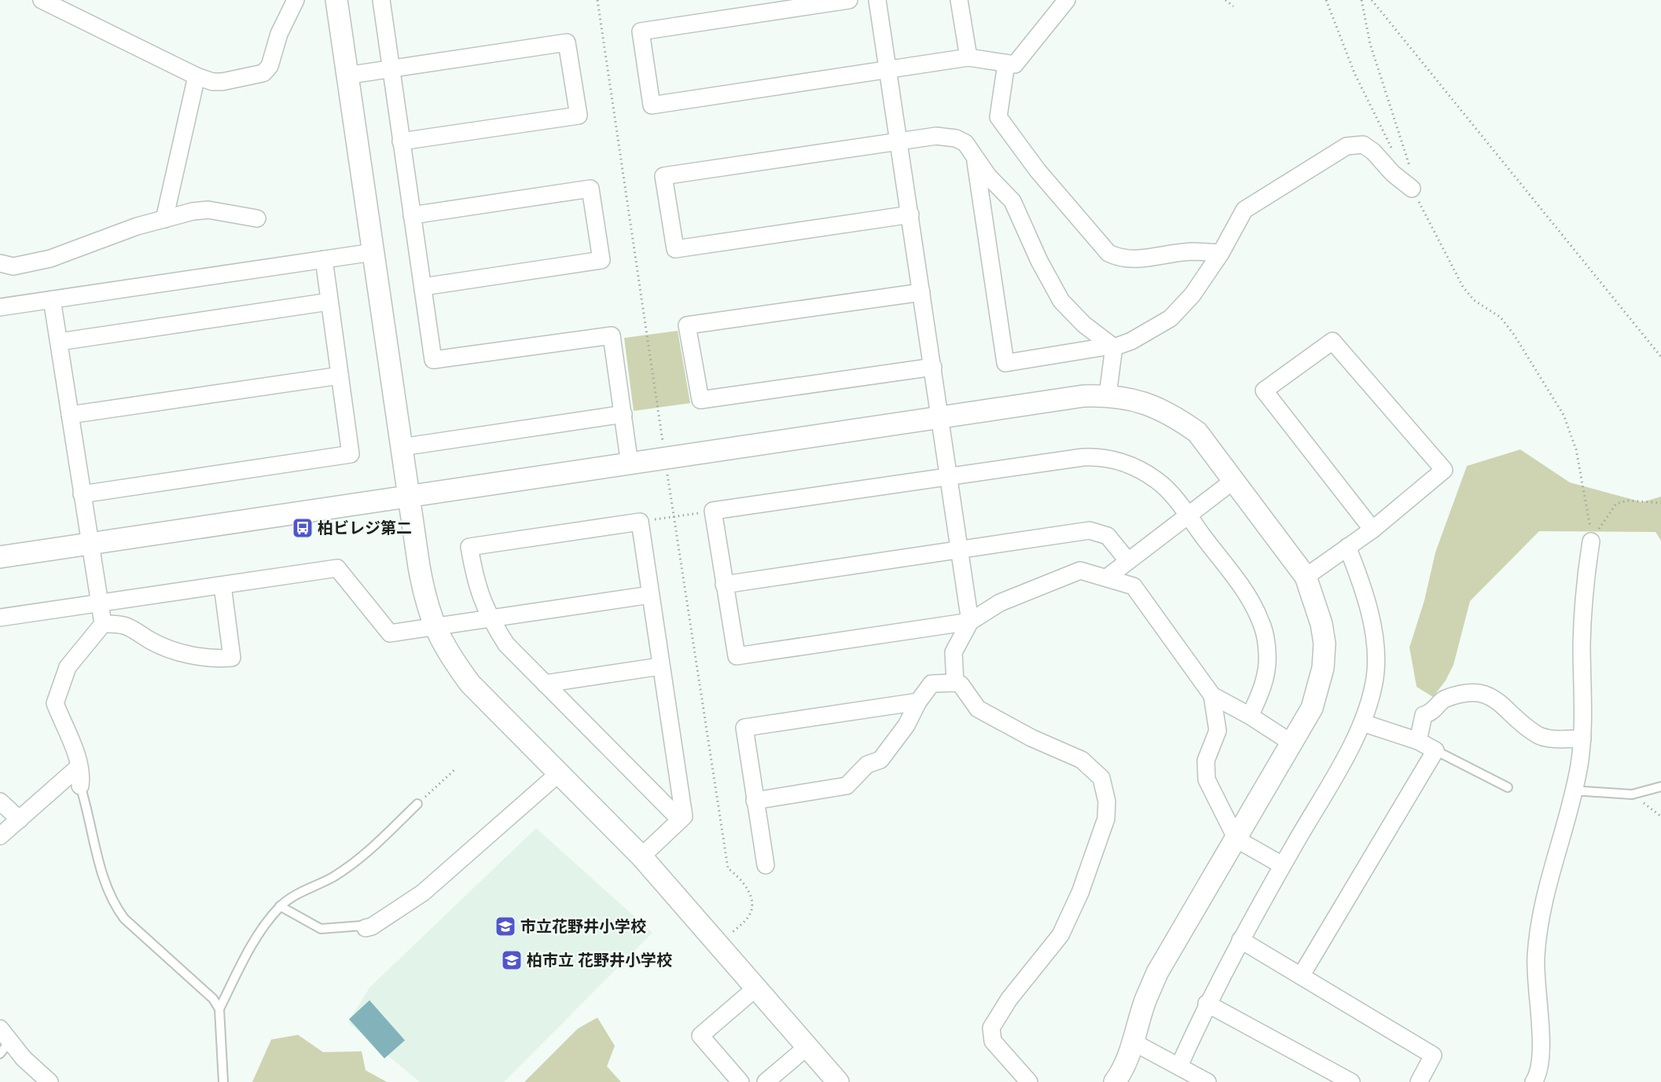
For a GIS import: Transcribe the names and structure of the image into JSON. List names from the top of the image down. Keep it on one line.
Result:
{"places":{"bus stop":["柏ビレジ第二"],"school or university":["市立花野井小学校","柏市立 花野井小学校"]}}
